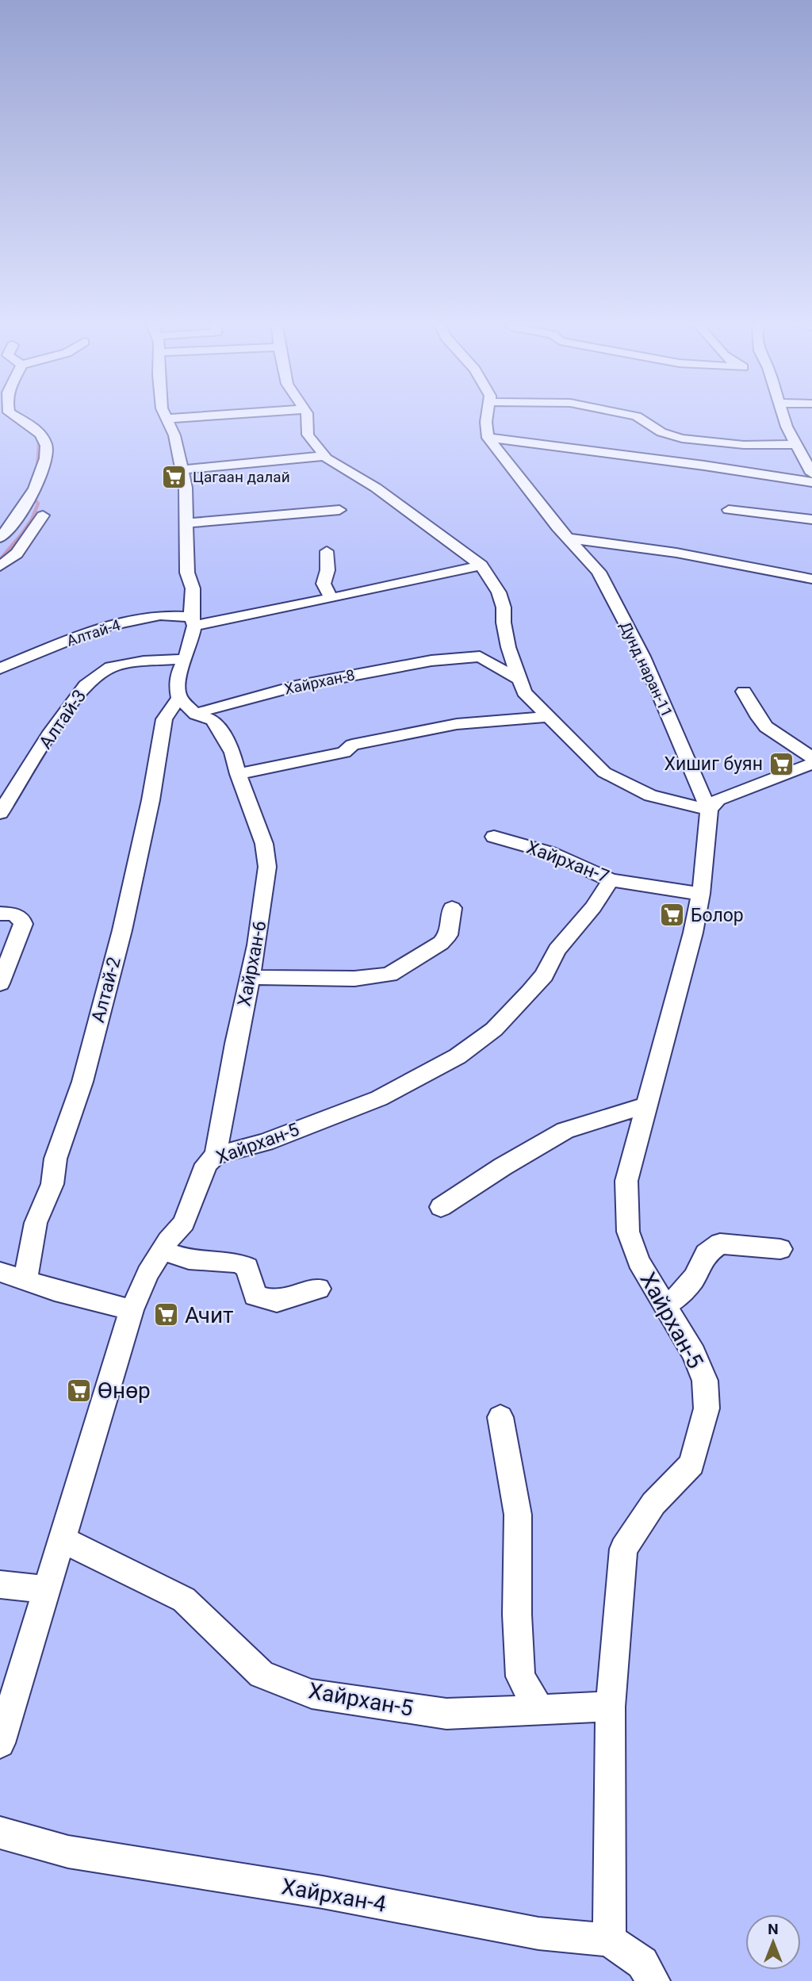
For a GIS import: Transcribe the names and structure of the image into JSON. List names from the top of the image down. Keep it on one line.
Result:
{"streets":{"street":["Алтай-4","Дунд наран-11","Хайрхан-8","Алтай-3","Хайрхан-7","Хайрхан-6","Алтай-2","Хайрхан-5","Хайрхан-4"]},"crossings":[["Хайрхан-7","Хайрхан-5"],["Хайрхан-6","Хайрхан-5"]],"places":{"supermarket":["Цагаан далай","Хишиг буян","Болор","Ачит","Өнөр"]},"north":"top"}
